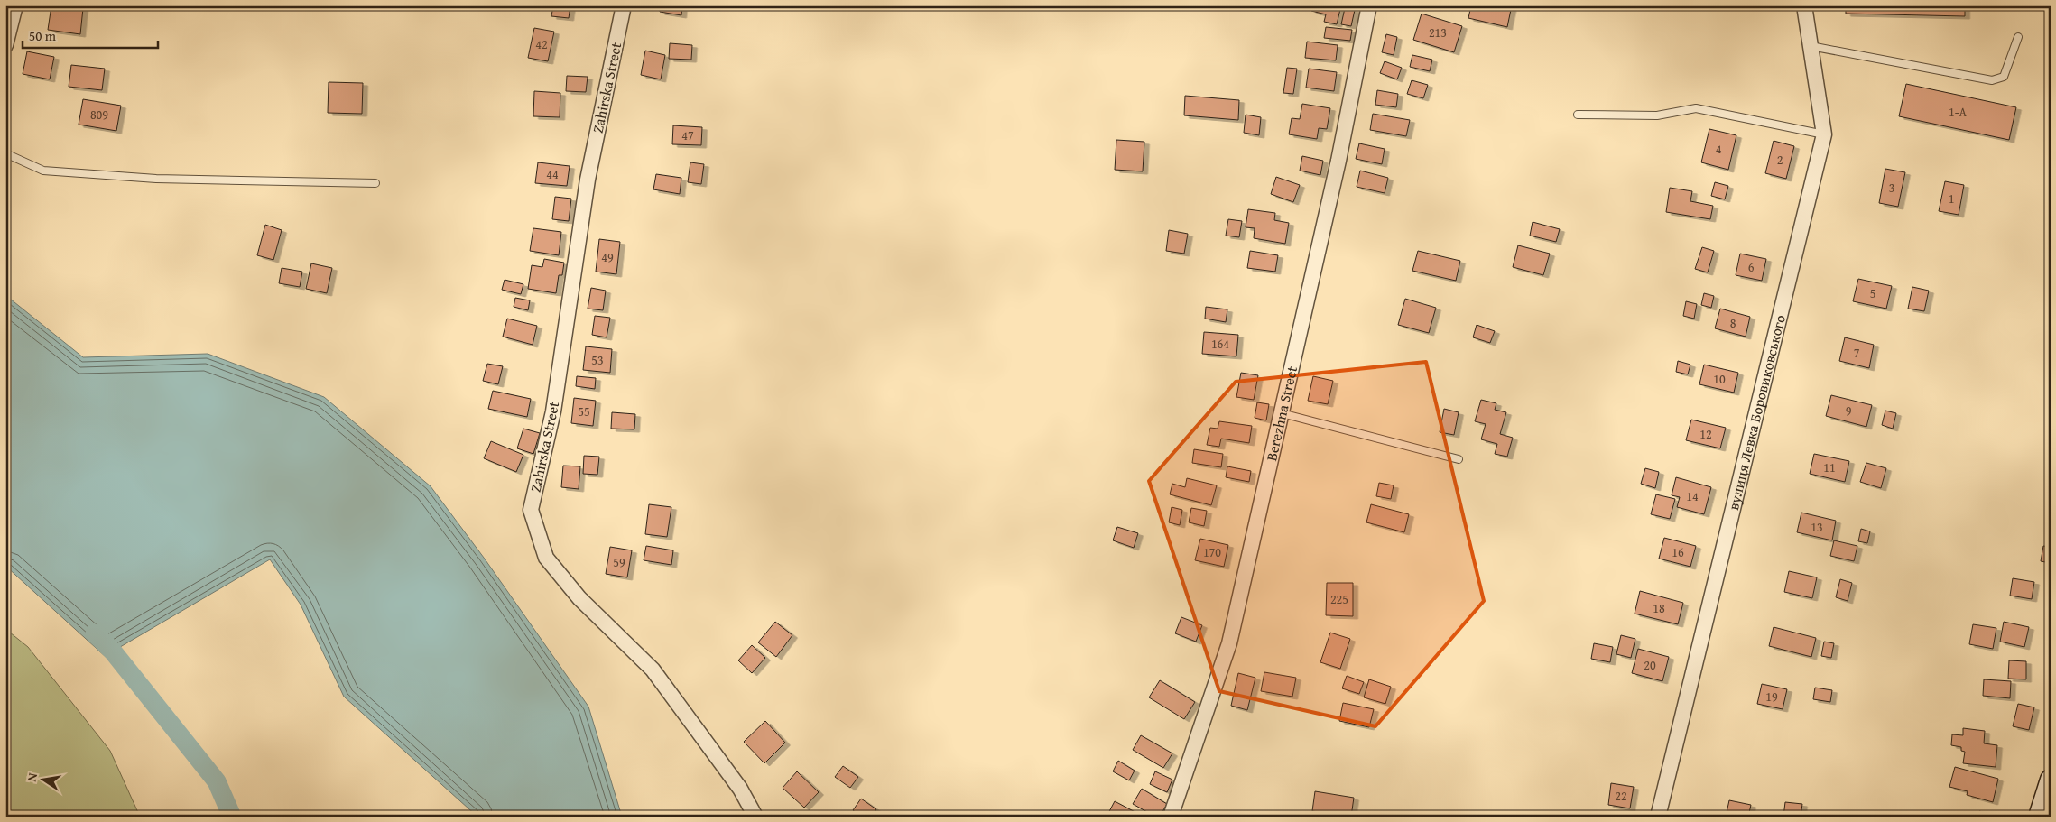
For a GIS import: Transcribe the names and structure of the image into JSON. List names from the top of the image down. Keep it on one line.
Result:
{"streets":{"street":["Zahirska Street","вулиця Левка Боровиковського","Berezhna Street"]},"house_numbers":["213","42","1-А","809","47","4","2","44","3","1","49","6","5","8","164","7","53","10","9","55","12","11","14","13","170","16","59","225","18","20","19","22"],"scale_bar":"50 m","north":"left"}
